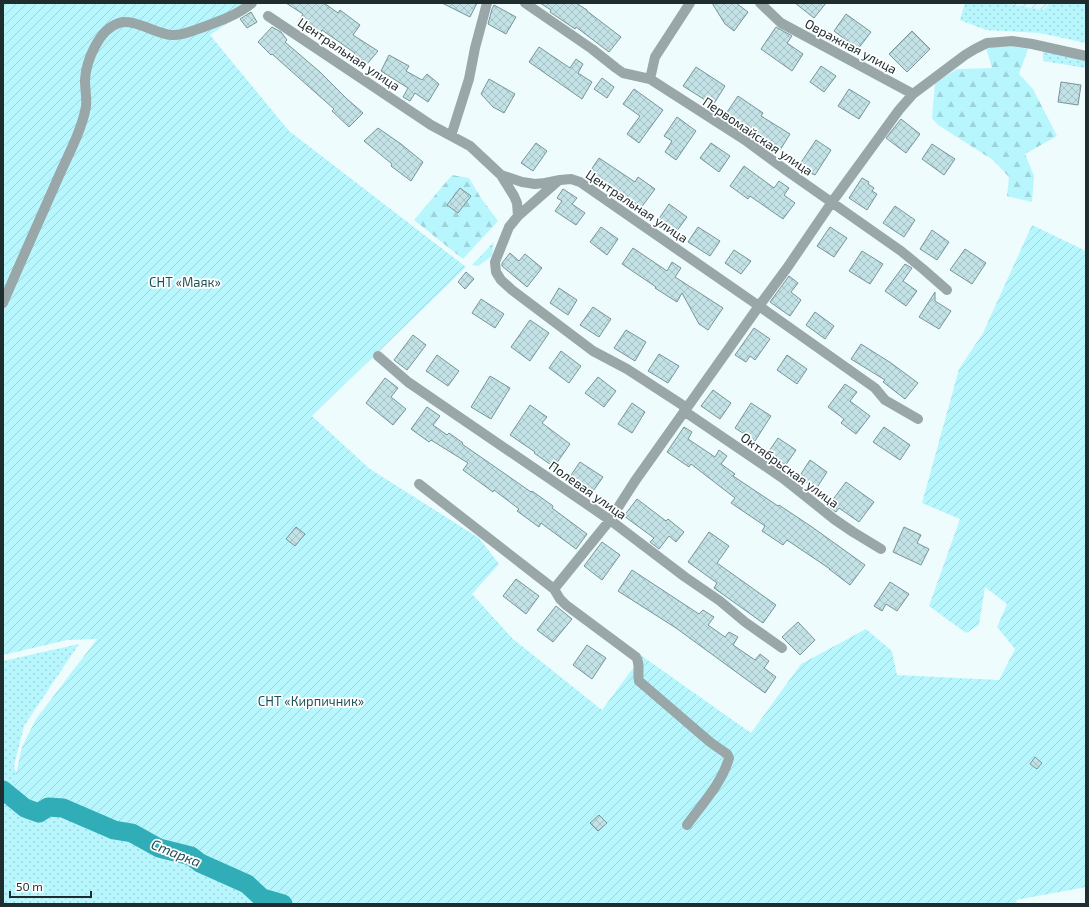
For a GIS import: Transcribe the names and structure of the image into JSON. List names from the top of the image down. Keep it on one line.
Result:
{"streets":{"street":["Овражная улица","Центральная улица","Первомайская улица","Октябрьская улица","Полевая улица"]},"water":["Старка"],"parks":["СНТ «Маяк»","СНТ «Кирпичник»"],"scale_bar":"50 m"}
